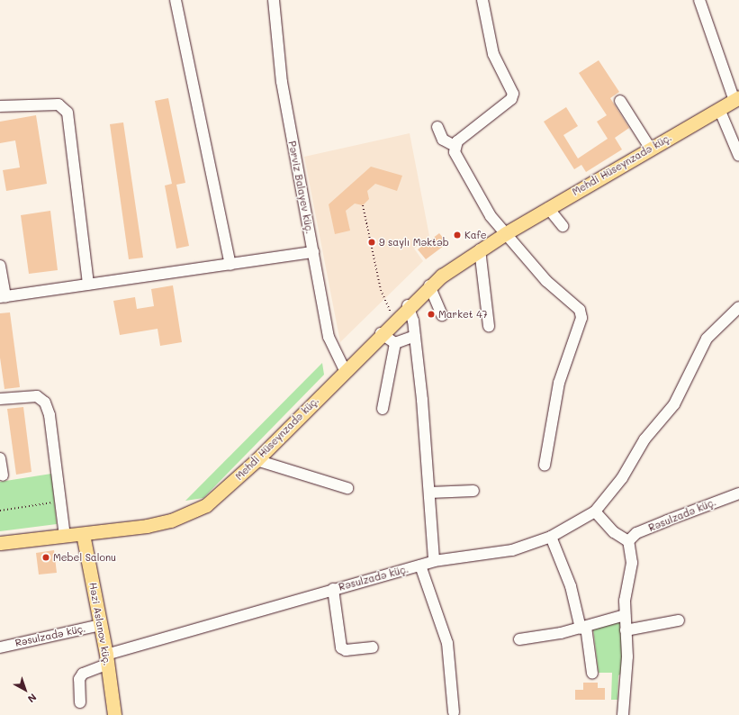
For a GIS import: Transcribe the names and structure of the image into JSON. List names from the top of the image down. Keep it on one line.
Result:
{"streets":{"main road":["Mehdi Hüseynzadə küç.","Həzi Aslanov küç."],"street":["Pərviz Balayev küç.","Rəsulzadə küç."]},"crossings":[["Mehdi Hüseynzadə küç.","Pərviz Balayev küç."],["Mehdi Hüseynzadə küç.","Həzi Aslanov küç."],["Rəsulzadə küç.","Həzi Aslanov küç."]],"places":["Kafe","9 saylı Məktəb","Market 47","Mebel Salonu"],"north":"bottom right"}
